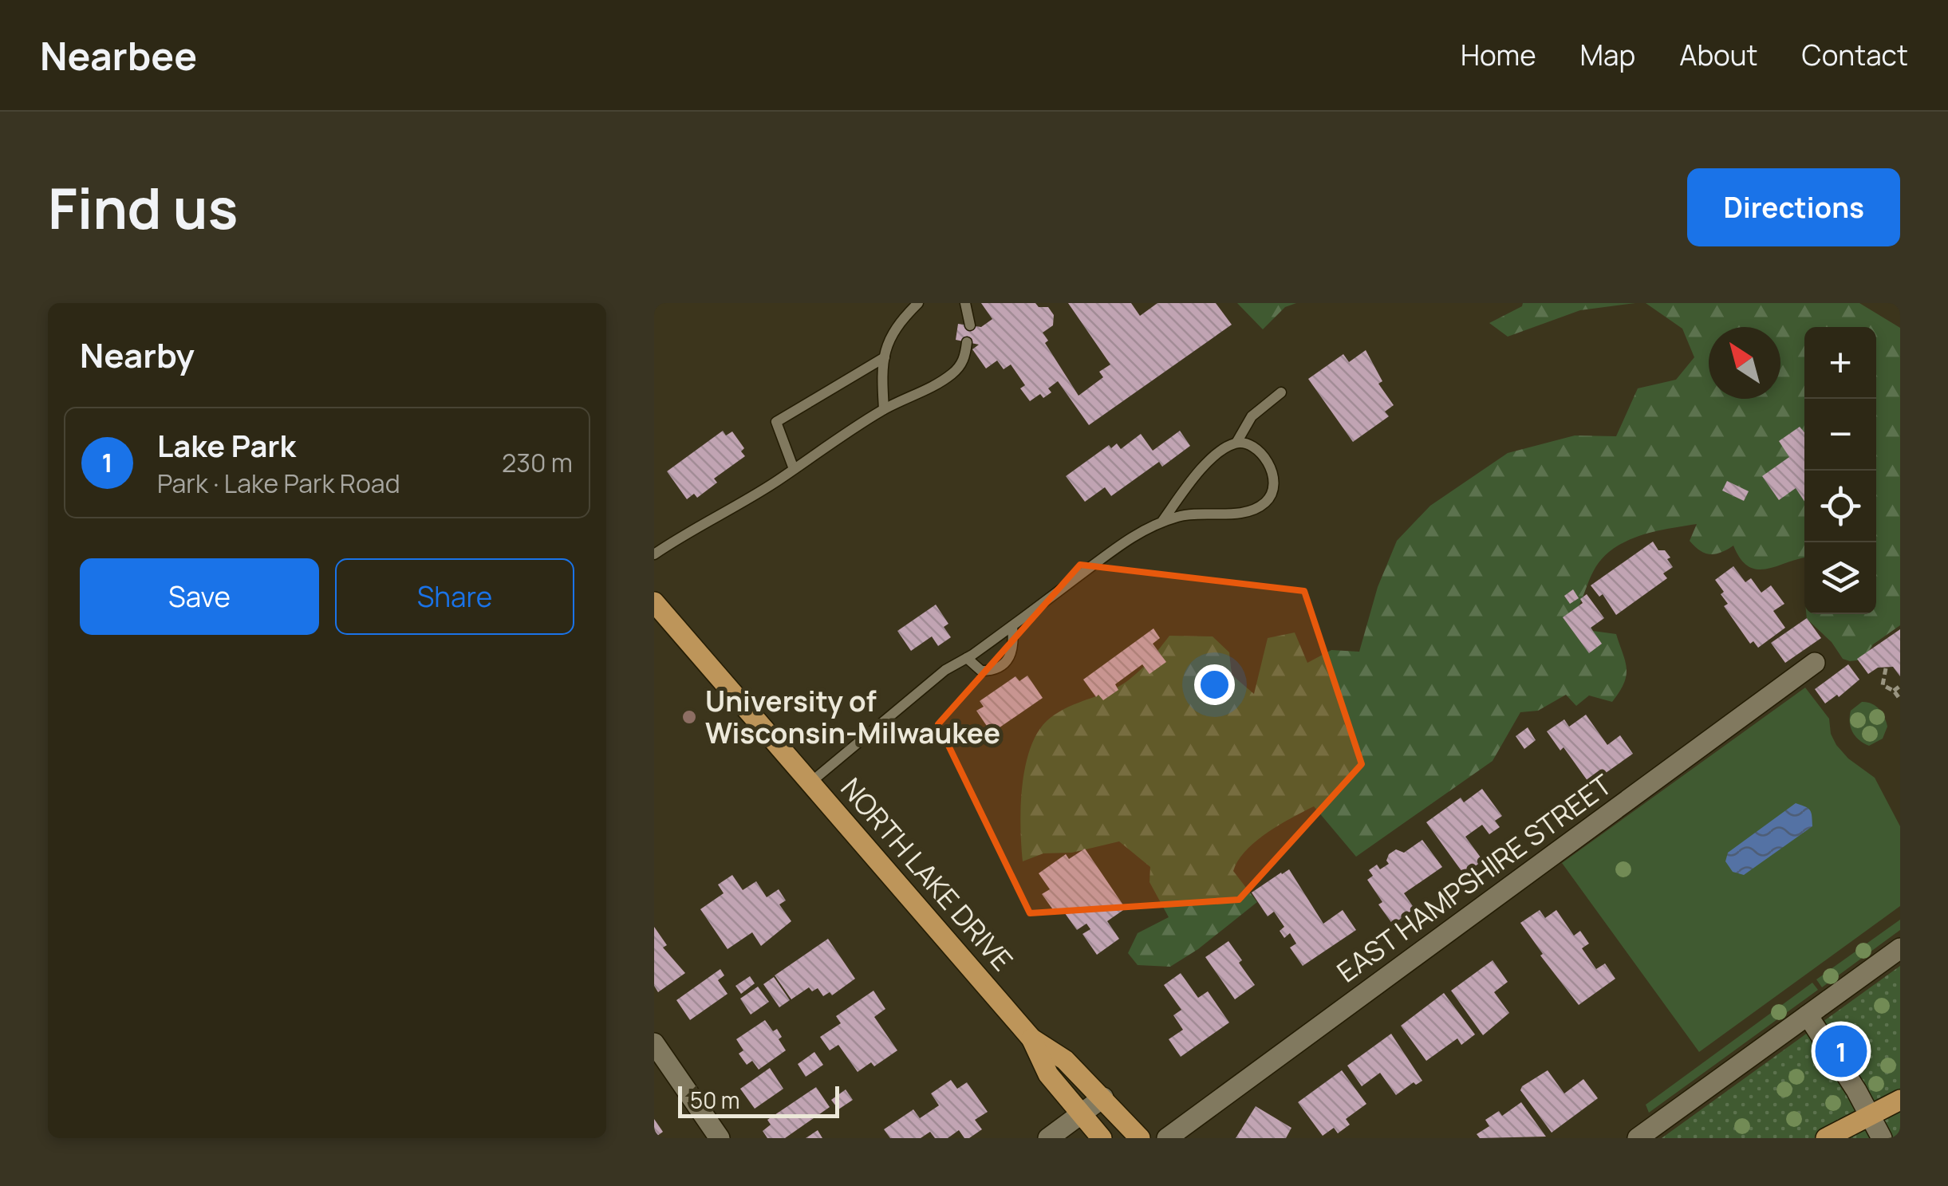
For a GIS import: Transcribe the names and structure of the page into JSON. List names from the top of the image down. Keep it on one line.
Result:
{"streets":{"main road":["NORTH LAKE DRIVE"],"street":["EAST HAMPSHIRE STREET"]},"places":["University of Wisconsin-Milwaukee"],"scale_bar":"50 m","north":"top left","page":{"header":"Nearbee","nav":["Home","Map","About","Contact"],"buttons":["Directions",["Save","Share"]],"title":"Find us","heading":"Nearby","map_buttons":["+","−"],"list":[{"mark":"1","name":"Lake Park","note":"Park · Lake Park Road","value":"230 m"}],"pins":"1","scale":"50 m"}}
